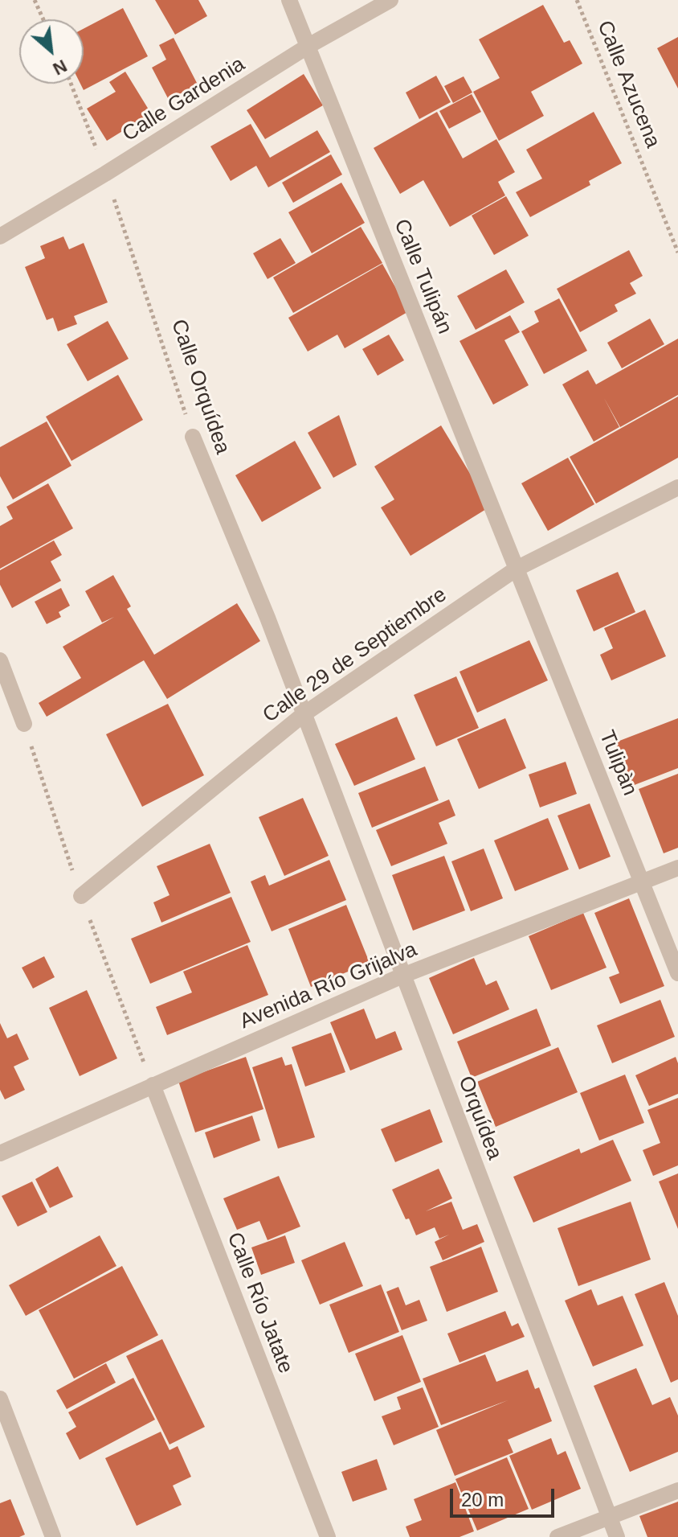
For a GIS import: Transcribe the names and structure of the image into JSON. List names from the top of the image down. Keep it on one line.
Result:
{"streets":{"street":["Calle Gardenia","Calle Tulipán","Calle Orquídea","Calle 29 de Septiembre","Tulipàn","Avenida Río Grijalva","Orquídea","Calle Río Jatate"],"path":["Calle Azucena"]},"crossings":[["Calle Gardenia","Calle Tulipán"],["Calle Gardenia","Calle Orquídea"],["Calle Tulipán","Calle 29 de Septiembre"],["Calle Tulipán","Tulipàn"],["Calle Orquídea","Calle 29 de Septiembre"],["Calle Orquídea","Orquídea"],["Calle 29 de Septiembre","Tulipàn"],["Calle 29 de Septiembre","Orquídea"],["Tulipàn","Avenida Río Grijalva"],["Avenida Río Grijalva","Orquídea"],["Avenida Río Grijalva","Calle Río Jatate"]],"scale_bar":"20 m","north":"bottom right"}
